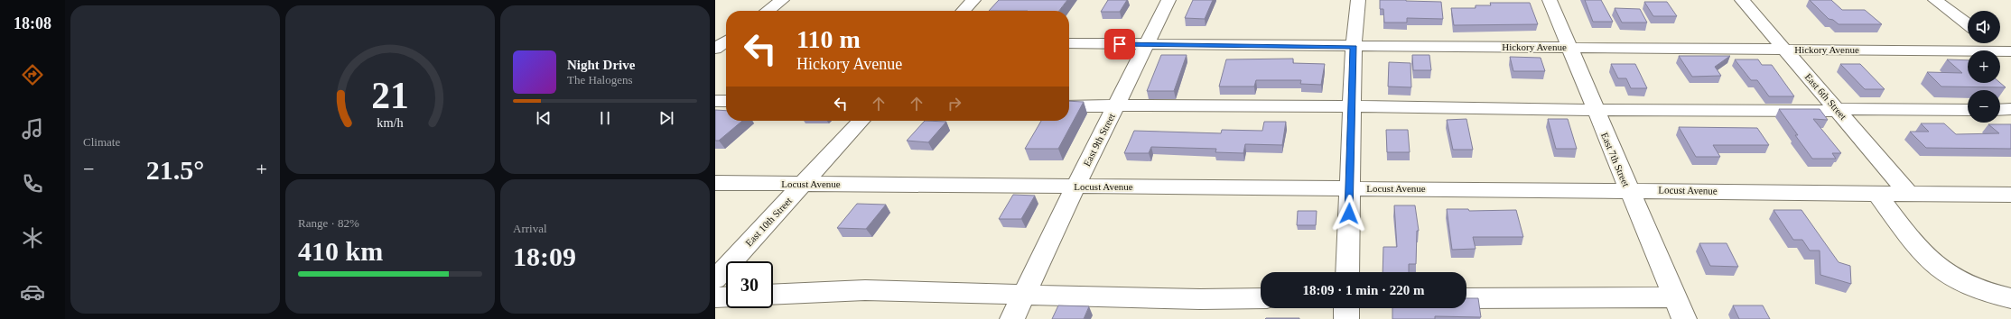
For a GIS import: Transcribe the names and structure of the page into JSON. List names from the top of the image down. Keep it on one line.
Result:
{"streets":{"street":["Hickory Avenue","East 6th Street","East 9th Street","East 7th Street","Locust Avenue","East 10th Street"]},"crossings":[["Hickory Avenue","East 6th Street"],["Hickory Avenue","East 9th Street"],["Hickory Avenue","East 7th Street"],["East 6th Street","Locust Avenue"],["East 9th Street","Locust Avenue"],["East 7th Street","Locust Avenue"],["Locust Avenue","East 10th Street"]],"page":{"tabs":"18:08","tile":["Climate",["Range · 82%","410 km"],["Arrival","18:09"]],"map_buttons":["+","−"],"turn":["110 m","Hickory Avenue"],"song":["Night Drive","The Halogens"],"heat":["−","21.5°","+"],"limit":"30","trip":"18:09 · 1 min · 220 m","gauge":["21","km/h"]}}
